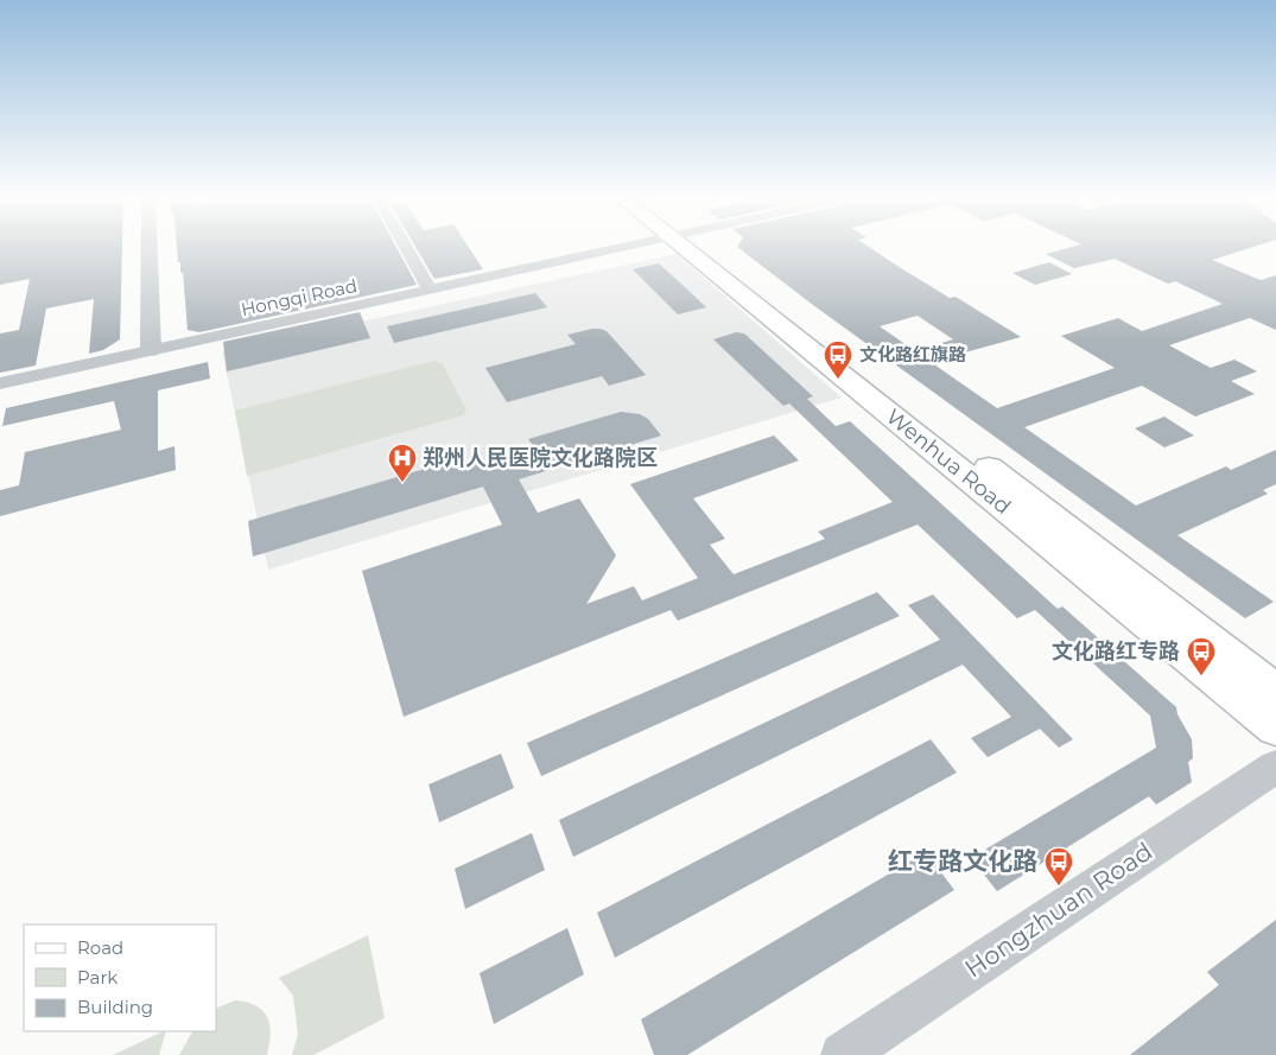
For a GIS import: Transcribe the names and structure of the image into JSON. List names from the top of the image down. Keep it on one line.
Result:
{"streets":{"main road":["Wenhua Road"],"street":["Hongqi Road","Hongzhuan Road"]},"places":{"bus stop":["文化路红旗路","文化路红专路","红专路文化路"],"hospital":["郑州人民医院文化路院区"]},"legend":["Road","Park","Building"]}
